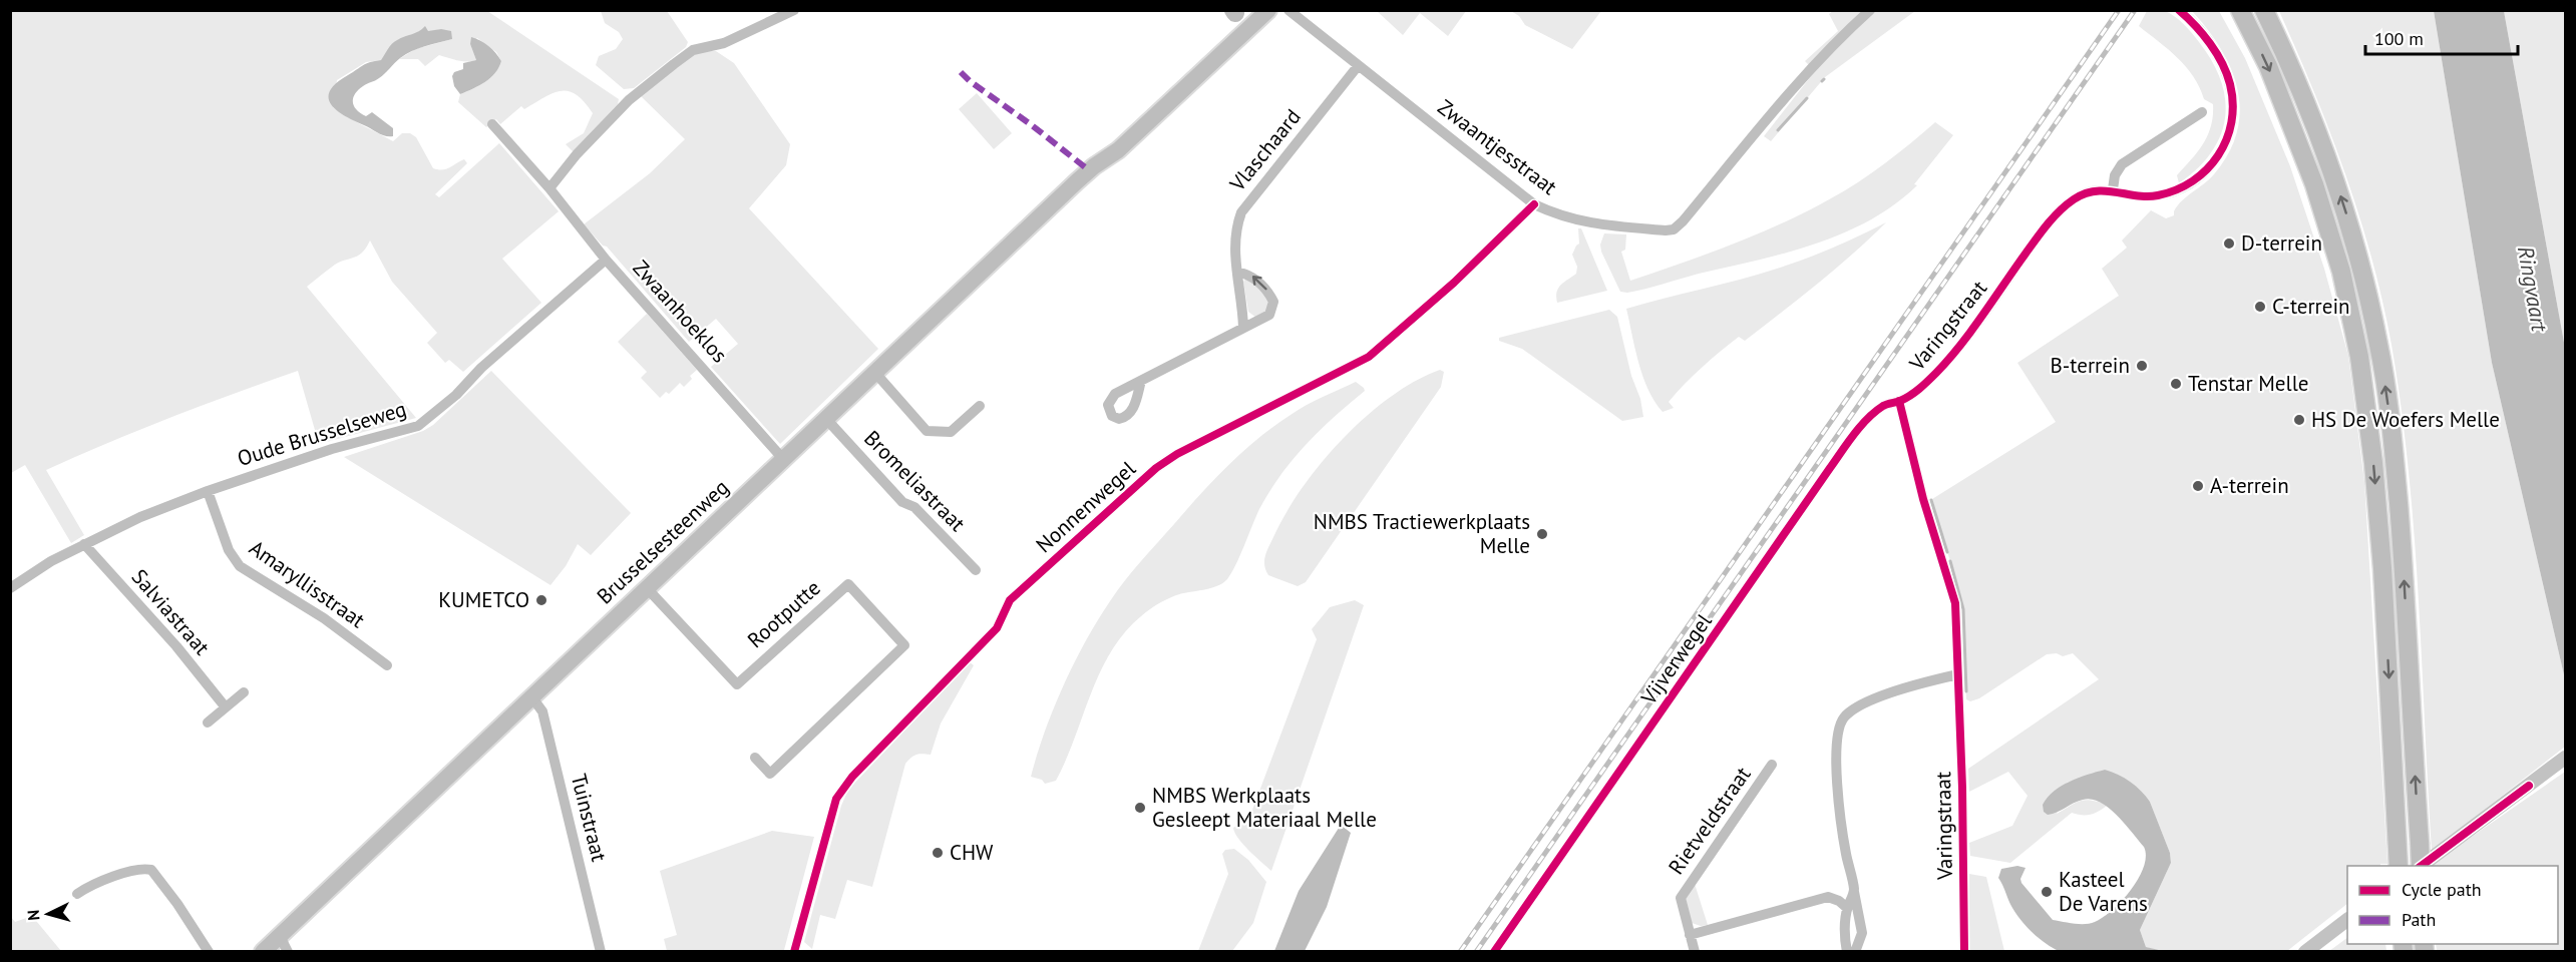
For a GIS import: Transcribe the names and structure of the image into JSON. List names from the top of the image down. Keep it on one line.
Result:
{"streets":{"main road":["Brusselsesteenweg"],"street":["Zwaantjesstraat","Vlaschaard","Zwaanhoeklos","Varingstraat","Oude Brusselseweg","Bromeliastraat","Nonnenwegel","Amaryllisstraat","Salviastraat","Rootputte","Vijverwegel","Tuinstraat","Rietveldstraat"]},"crossings":[["Zwaantjesstraat","Vlaschaard"],["Zwaantjesstraat","Nonnenwegel"],["Zwaanhoeklos","Oude Brusselseweg"],["Zwaanhoeklos","Brusselsesteenweg"],["Varingstraat","Vijverwegel"],["Oude Brusselseweg","Amaryllisstraat"],["Oude Brusselseweg","Salviastraat"],["Bromeliastraat","Brusselsesteenweg"],["Brusselsesteenweg","Rootputte"],["Brusselsesteenweg","Tuinstraat"]],"water":["Ringvaart"],"places":["D-terrein","C-terrein","B-terrein","Tenstar Melle","HS De Woefers Melle","A-terrein","NMBS Tractiewerkplaats Melle","KUMETCO","NMBS Werkplaats Gesleept Materiaal Melle","CHW","Kasteel De Varens"],"legend":["Cycle path","Path"],"scale_bar":"100 m","north":"left"}
